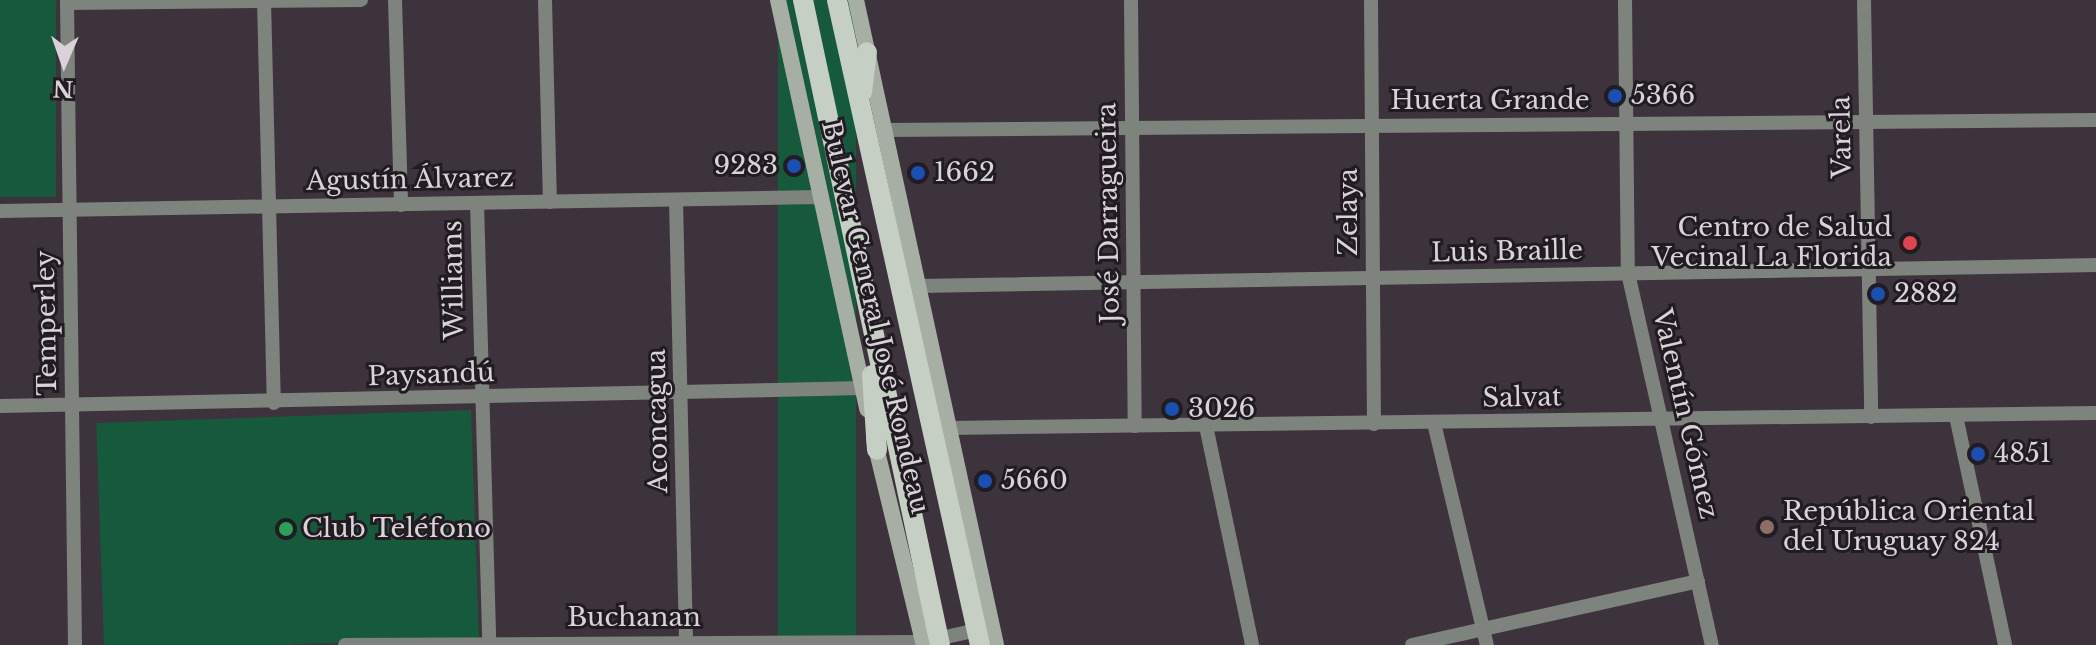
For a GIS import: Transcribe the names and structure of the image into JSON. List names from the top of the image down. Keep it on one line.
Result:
{"streets":{"main road":["Bulevar General José Rondeau"],"street":["Huerta Grande","Varela","Agustín Álvarez","Zelaya","José Darragueira","Luis Braille","Williams","Temperley","Paysandú","Salvat","Valentín Gómez","Aconcagua","Buchanan"]},"crossings":[["Huerta Grande","Varela"],["Huerta Grande","Zelaya"],["Huerta Grande","José Darragueira"],["Huerta Grande","Bulevar General José Rondeau"],["Huerta Grande","Valentín Gómez"],["Varela","Luis Braille"],["Varela","Salvat"],["Agustín Álvarez","Williams"],["Agustín Álvarez","Bulevar General José Rondeau"],["Agustín Álvarez","Temperley"],["Agustín Álvarez","Aconcagua"],["Zelaya","Luis Braille"],["Zelaya","Salvat"],["José Darragueira","Luis Braille"],["José Darragueira","Salvat"],["Luis Braille","Bulevar General José Rondeau"],["Luis Braille","Valentín Gómez"],["Williams","Paysandú"],["Williams","Buchanan"],["Bulevar General José Rondeau","Paysandú"],["Bulevar General José Rondeau","Salvat"],["Bulevar General José Rondeau","Buchanan"],["Temperley","Paysandú"],["Paysandú","Aconcagua"],["Salvat","Valentín Gómez"],["Aconcagua","Buchanan"]],"places":["5366","9283","1662","Centro de Salud Vecinal La Florida","2882","3026","4851","5660","República Oriental del Uruguay 824","Club Teléfono"],"north":"bottom"}
